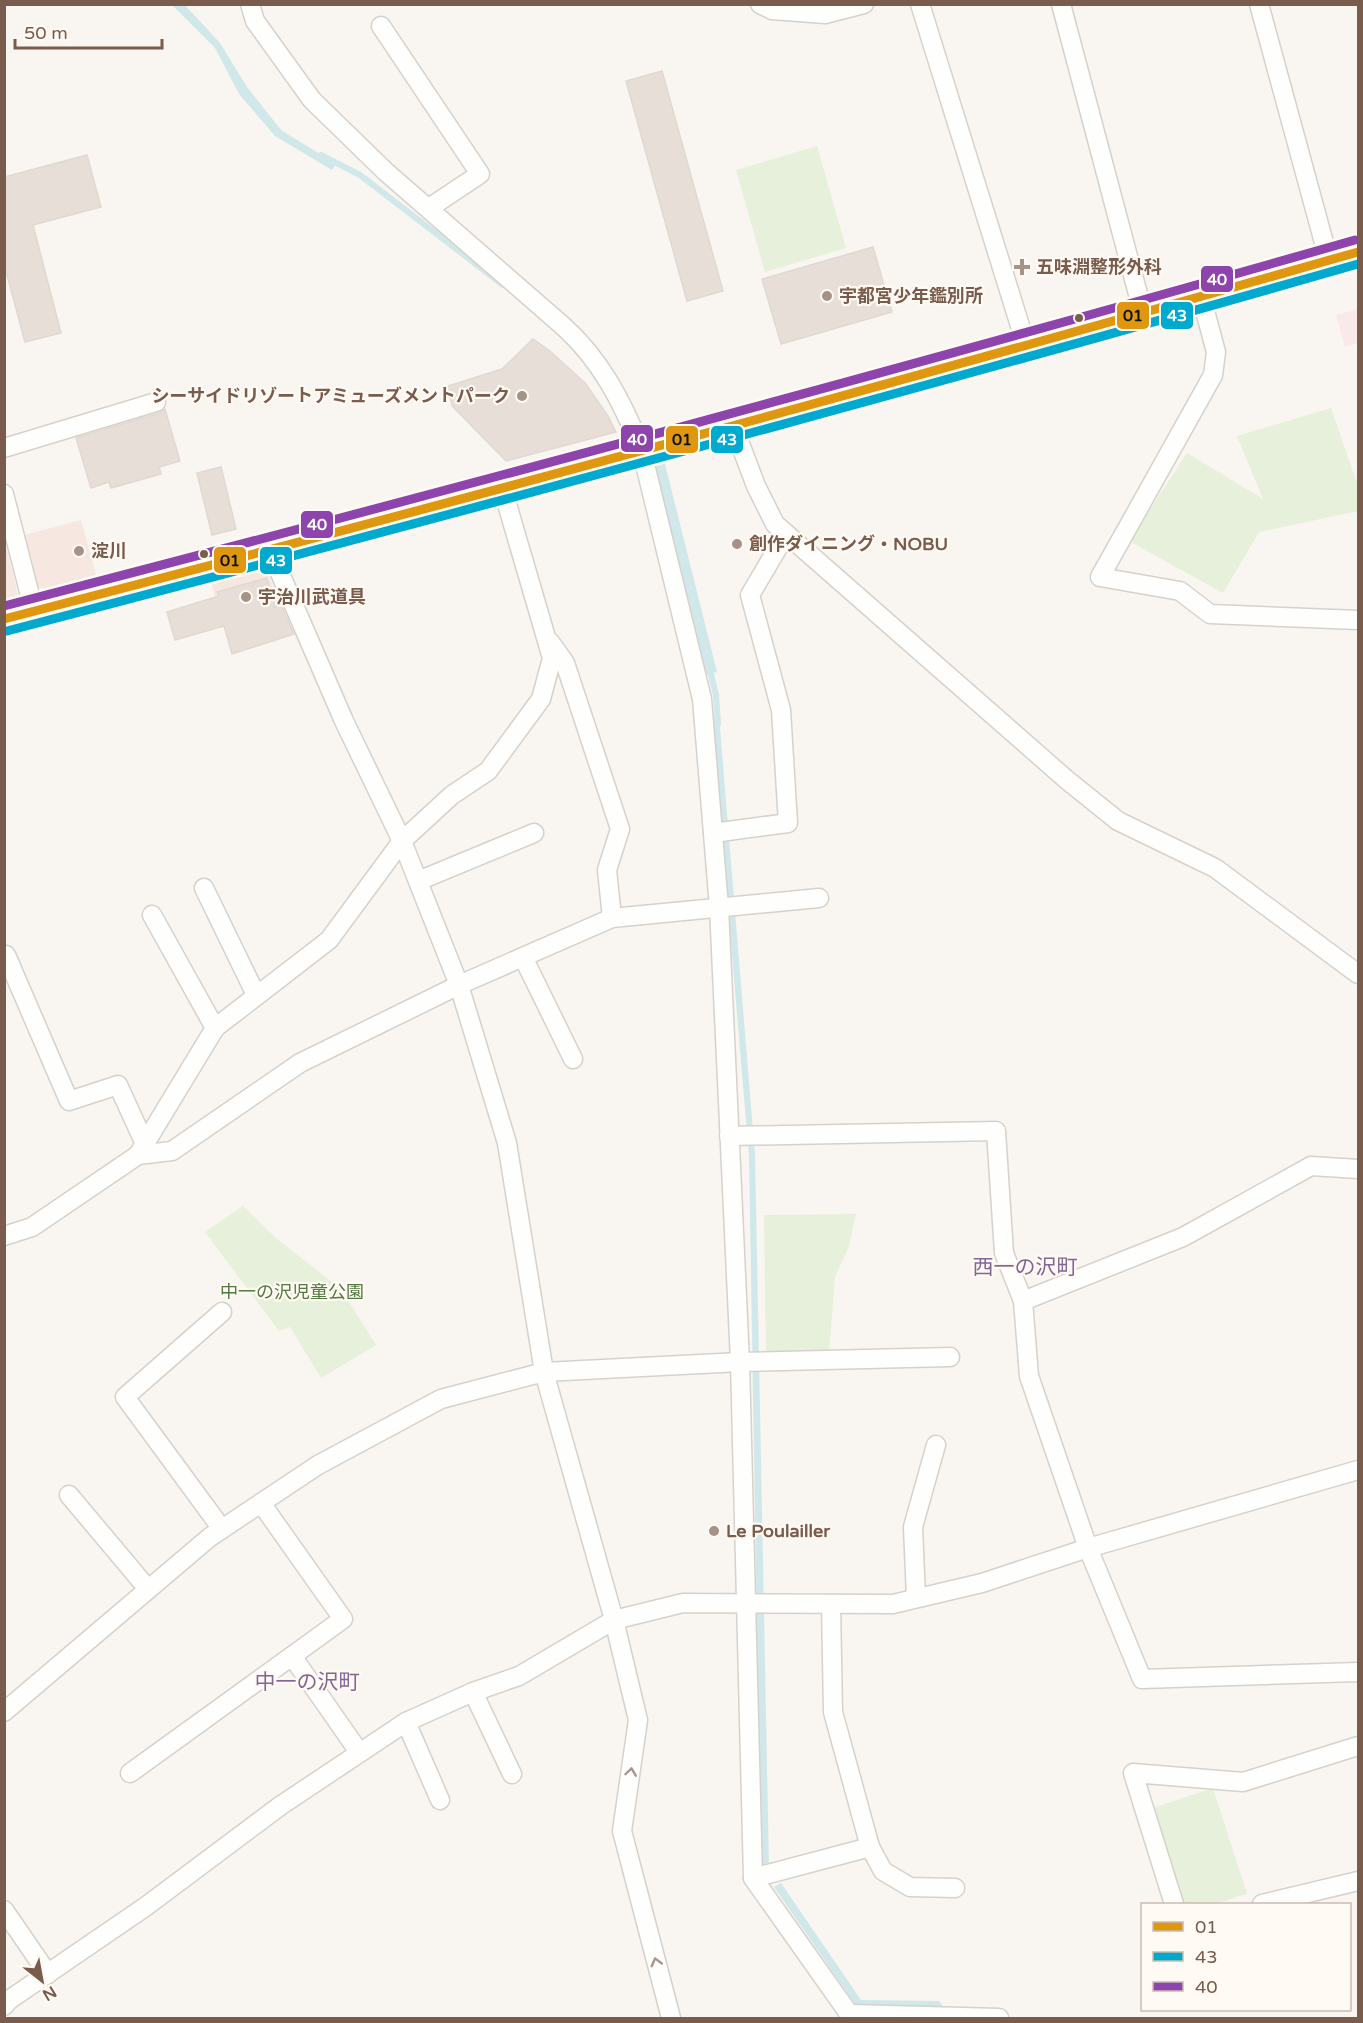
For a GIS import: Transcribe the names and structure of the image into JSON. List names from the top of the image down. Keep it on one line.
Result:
{"districts":["西一の沢町","中一の沢町"],"parks":["中一の沢児童公園"],"places":{"health":["五味淵整形外科"],"other":["宇都宮少年鑑別所","シーサイドリゾートアミューズメントパーク","創作ダイニング・NOBU","淀川","宇治川武道具","Le Poulailler"]},"lines":["transit line 40","transit line 01","transit line 43"],"legend":["01","43","40"],"scale_bar":"50 m","north":"bottom right"}
